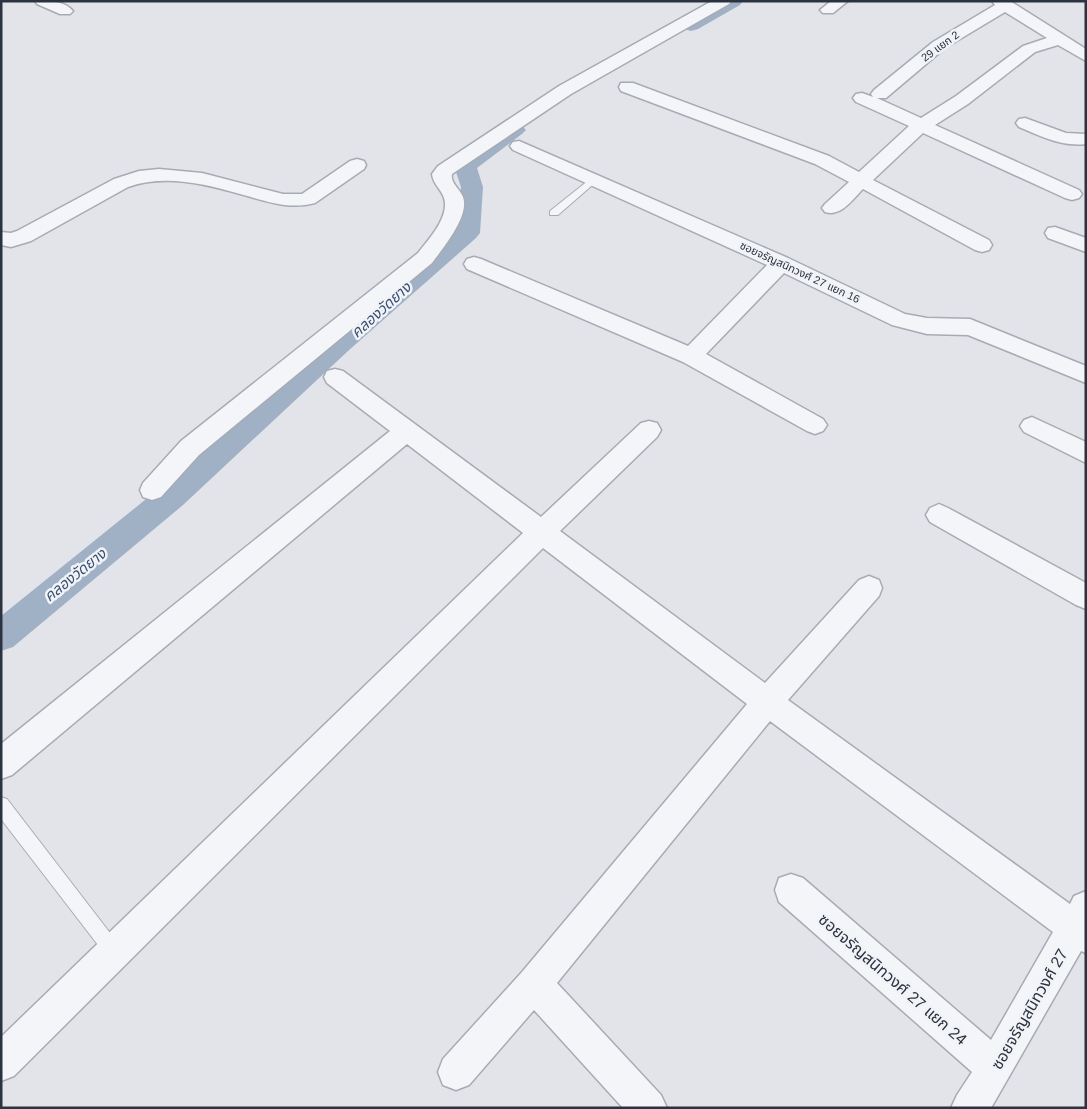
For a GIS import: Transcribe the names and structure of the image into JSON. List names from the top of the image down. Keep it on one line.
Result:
{"streets":{"street":["29 แยก 2","ซอยจรัญสนิทวงศ์ 27 แยก 16","ซอยจรัญสนิทวงศ์ 27 แยก 24","ซอยจรัญสนิทวงศ์ 27"]},"crossings":[["ซอยจรัญสนิทวงศ์ 27 แยก 24","ซอยจรัญสนิทวงศ์ 27"]],"water":["คลองวัดยาง"]}
